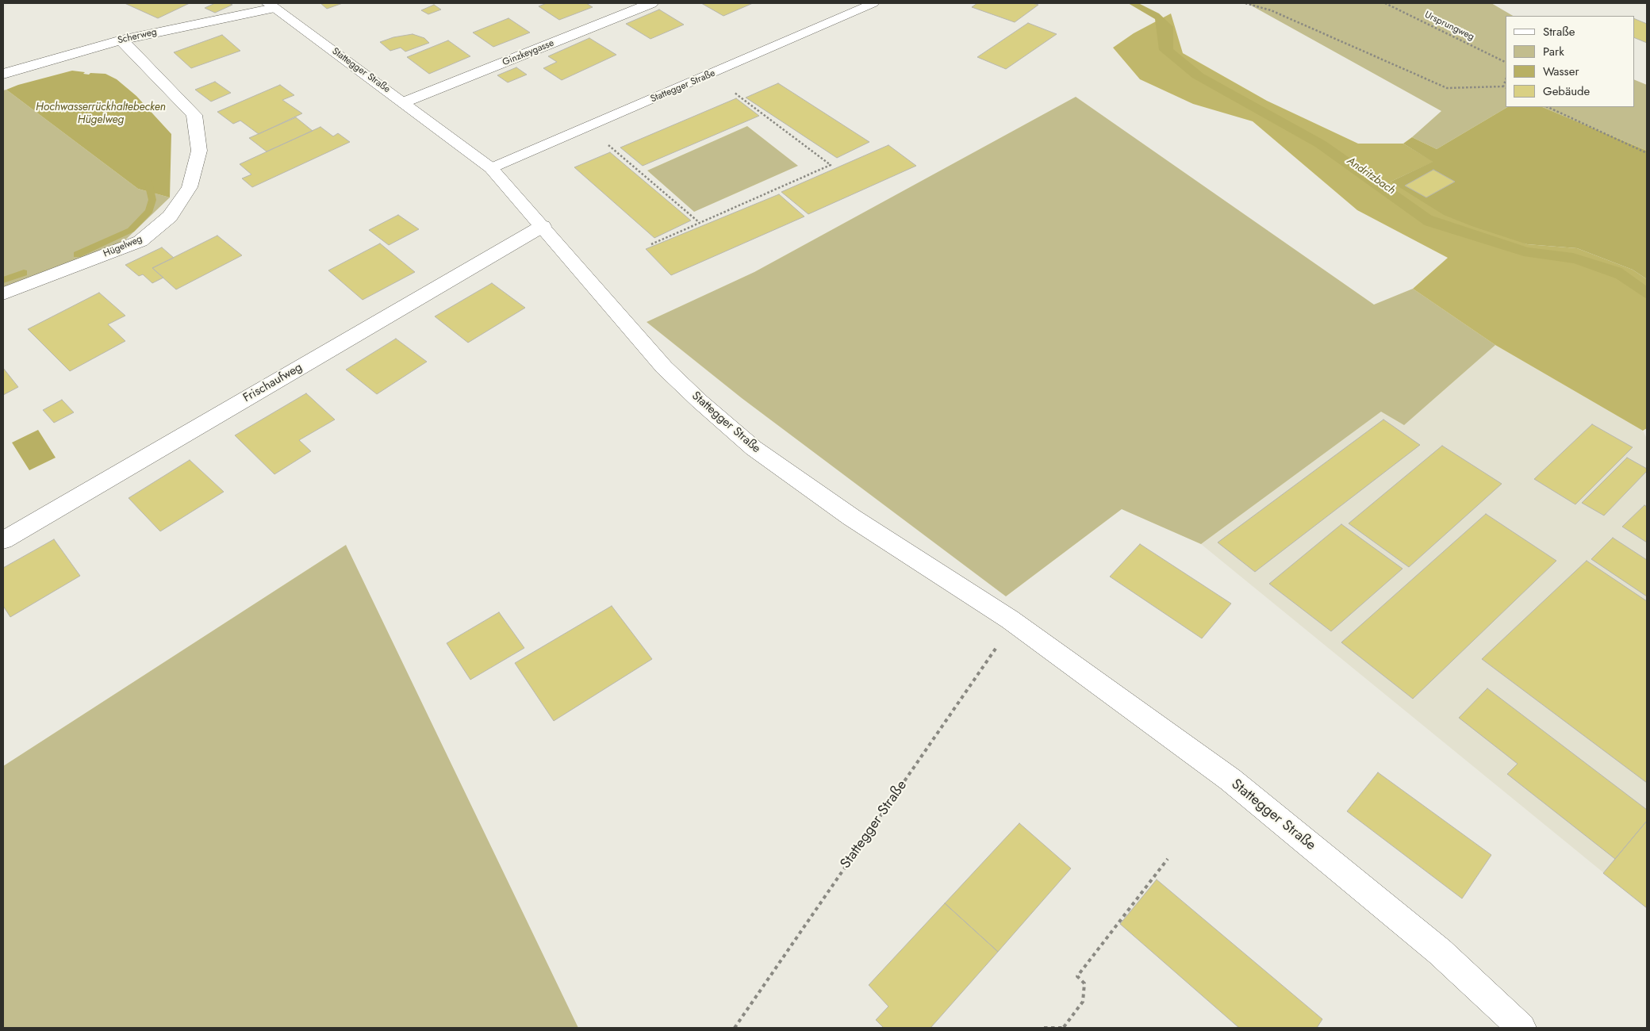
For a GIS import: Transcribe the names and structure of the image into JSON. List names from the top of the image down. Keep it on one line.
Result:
{"streets":{"street":["Scherweg","Ginzkeygasse","Stattegger Straße","Hügelweg","Frischaufweg"],"path":["Ursprungweg"]},"crossings":[["Scherweg","Stattegger Straße"],["Scherweg","Hügelweg"],["Ginzkeygasse","Stattegger Straße"],["Stattegger Straße","Frischaufweg"]],"water":["Hochwasserrückhaltebecken Hügelweg","Andritzbach"],"legend":["Straße","Park","Wasser","Gebäude"]}
